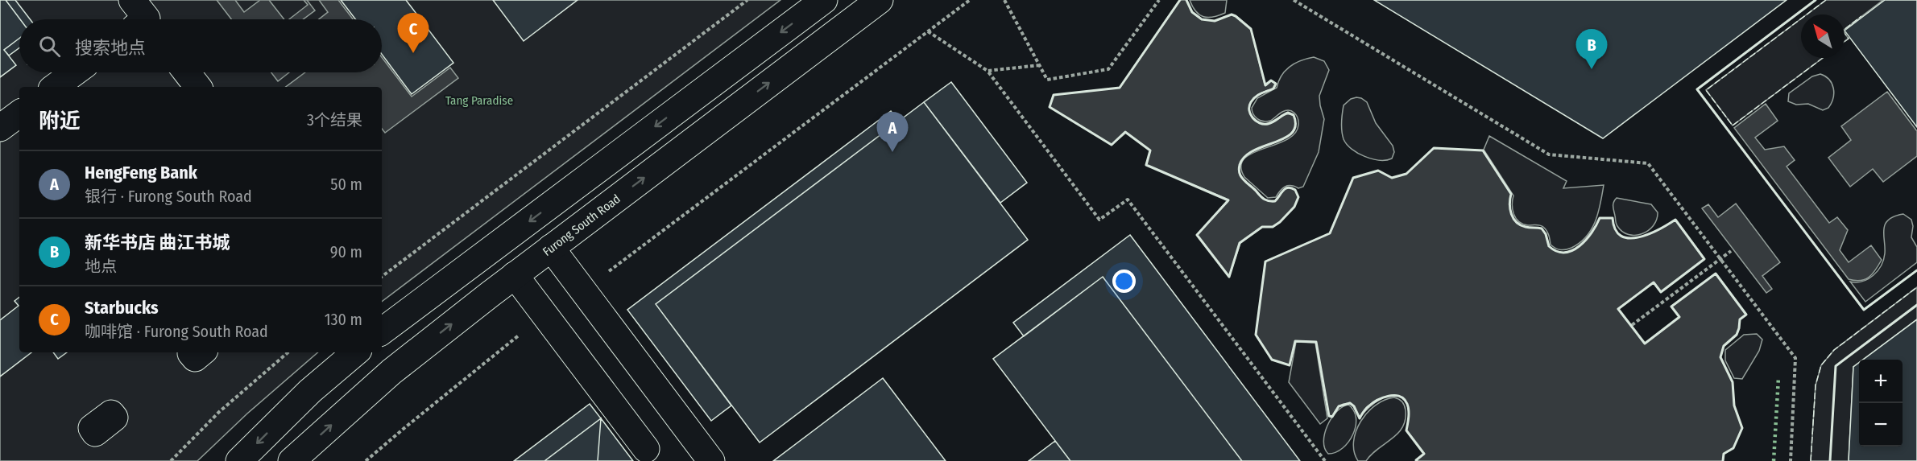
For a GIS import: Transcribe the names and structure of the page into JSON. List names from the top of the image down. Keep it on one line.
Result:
{"streets":{"main road":["Furong South Road"]},"parks":["Tang Paradise"],"north":"top left","page":{"pins":["C","B","A"],"search":"搜索地点","heading":["附近","3个结果"],"list":[{"mark":"A","name":"HengFeng Bank","note":"银行 · Furong South Road","value":"50 m"},{"mark":"B","name":"新华书店 曲江书城","note":"地点","value":"90 m"},{"mark":"C","name":"Starbucks","note":"咖啡馆 · Furong South Road","value":"130 m"}],"map_buttons":["+","−"]}}
